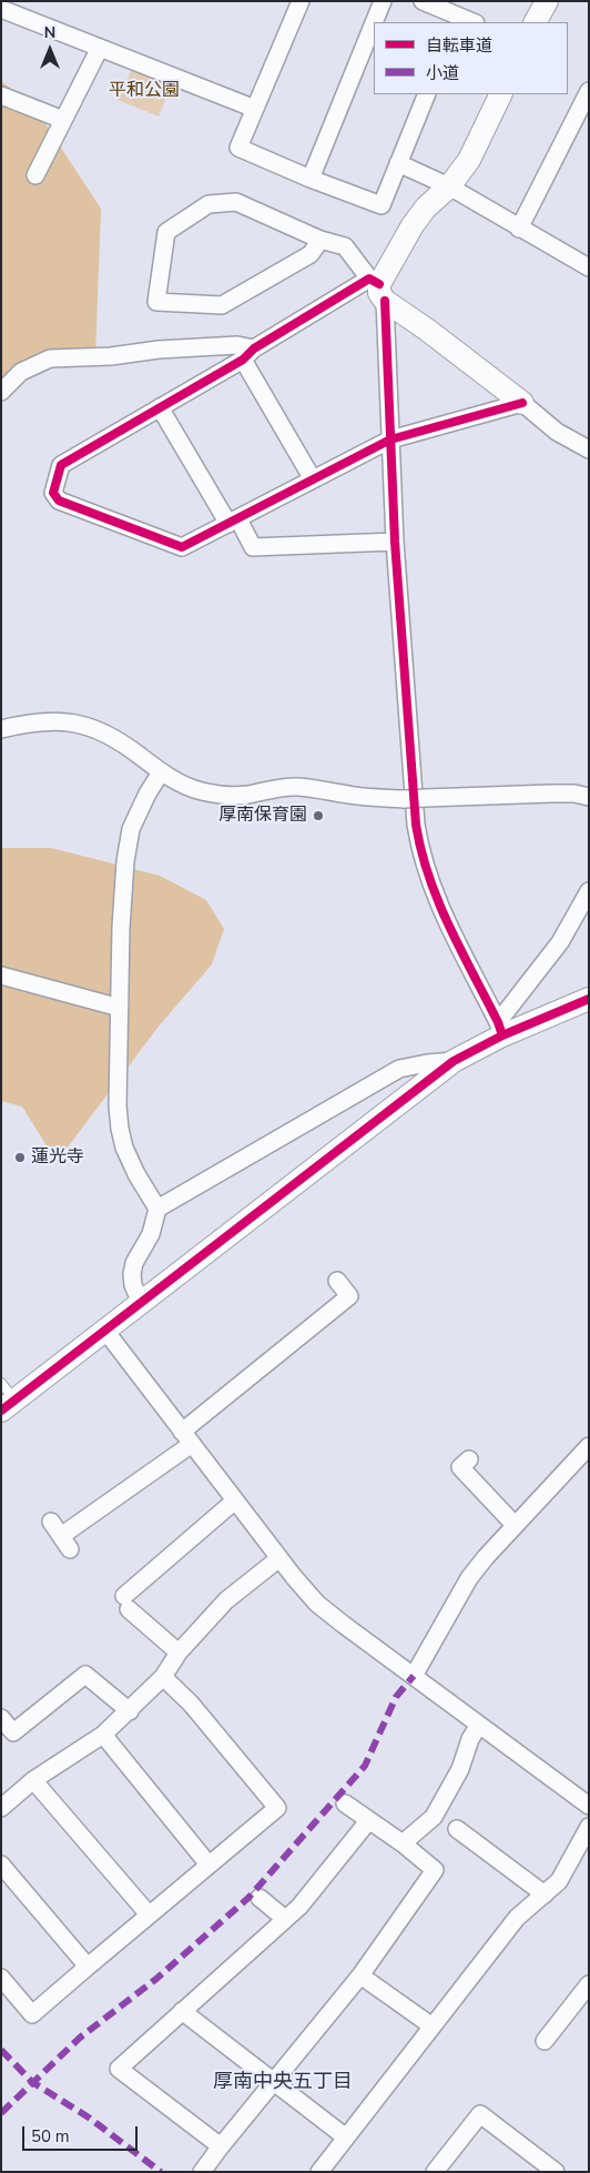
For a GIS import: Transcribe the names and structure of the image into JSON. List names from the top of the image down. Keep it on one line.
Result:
{"districts":["厚南中央五丁目"],"parks":["平和公園"],"places":["厚南保育園","蓮光寺"],"legend":["自転車道","小道"],"scale_bar":"50 m","north":"top"}
